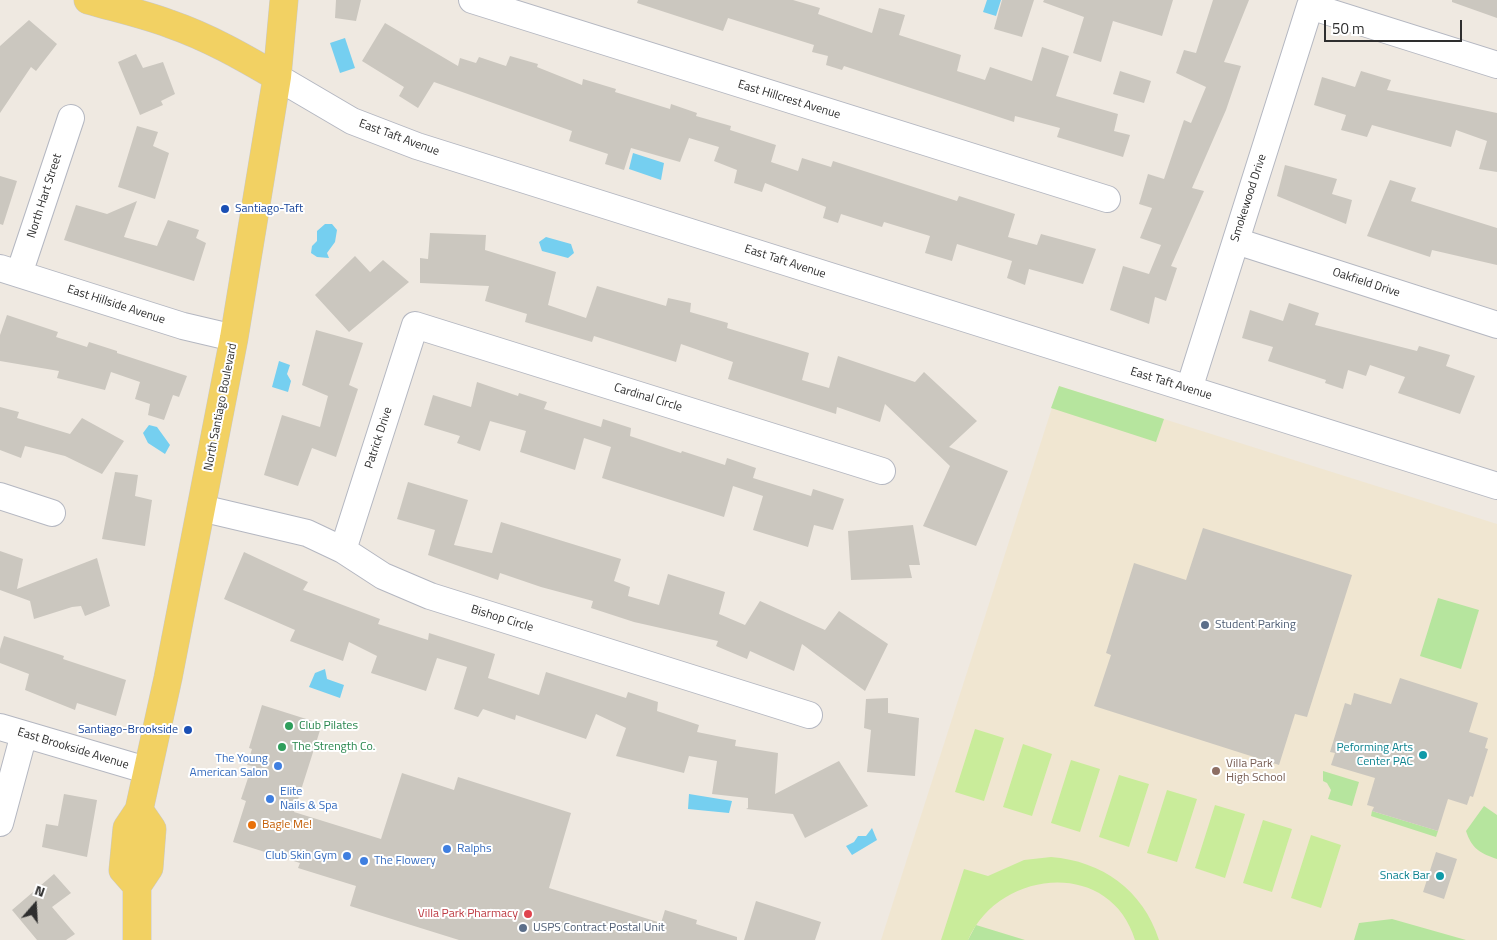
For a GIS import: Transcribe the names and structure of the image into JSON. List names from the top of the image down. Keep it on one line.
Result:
{"streets":{"main road":["East Taft Avenue","North Santiago Boulevard"],"street":["East Hillcrest Avenue","North Hart Street","Smokewood Drive","Oakfield Drive","East Hillside Avenue","Cardinal Circle","Patrick Drive","Bishop Circle","East Brookside Avenue"]},"crossings":[["East Taft Avenue","Smokewood Drive"],["East Taft Avenue","North Santiago Boulevard"],["North Hart Street","East Hillside Avenue"],["Smokewood Drive","Oakfield Drive"],["East Hillside Avenue","North Santiago Boulevard"],["Cardinal Circle","Patrick Drive"],["North Santiago Boulevard","Bishop Circle"],["North Santiago Boulevard","East Brookside Avenue"],["Patrick Drive","Bishop Circle"]],"places":["Santiago-Taft","Student Parking","Club Pilates","Santiago-Brookside","The Strength Co.","Peforming Arts Center PAC","The Young American Salon","Villa Park High School","Elite Nails & Spa","Bagle Me!","Ralphs","Club Skin Gym","The Flowery","Snack Bar","Villa Park Pharmacy","USPS Contract Postal Unit"],"scale_bar":"50 m","north":"top"}
